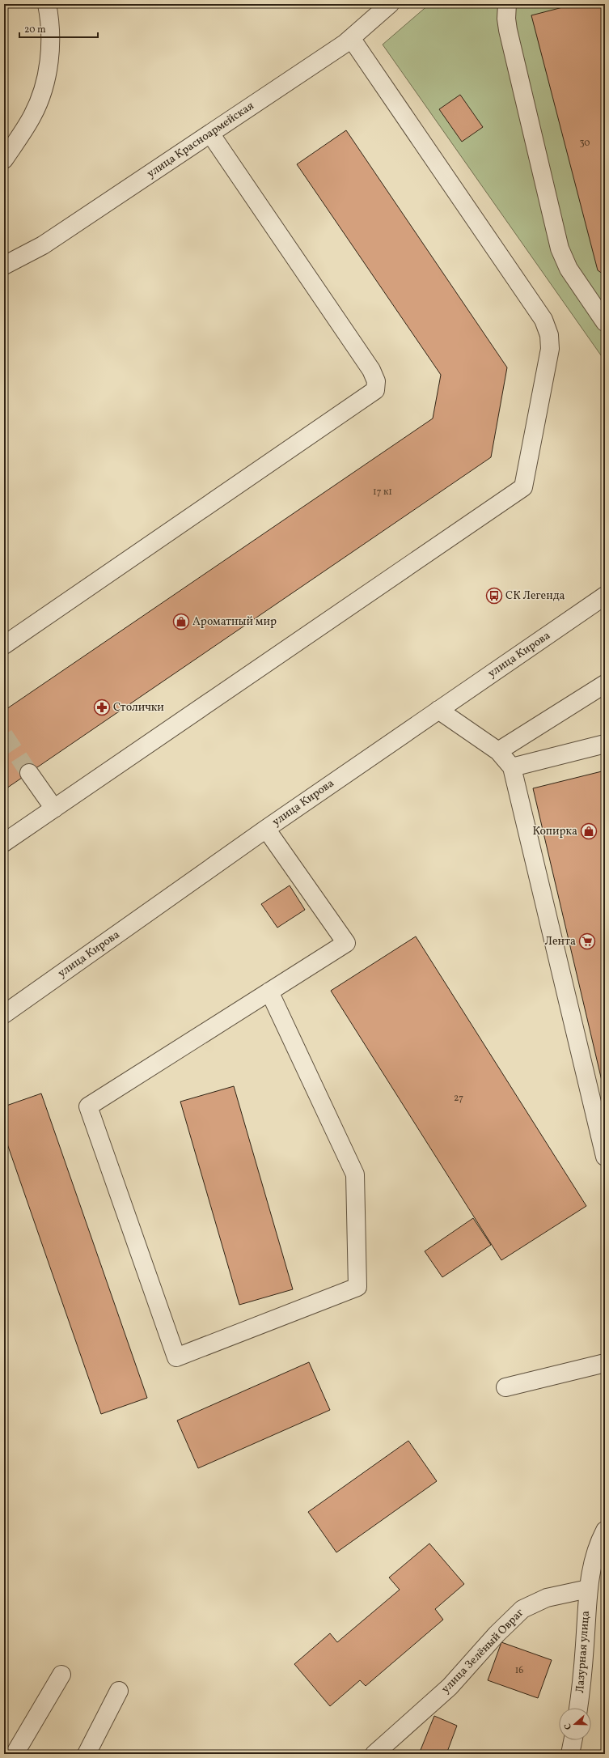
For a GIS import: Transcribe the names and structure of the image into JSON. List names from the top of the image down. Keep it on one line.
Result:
{"streets":{"street":["улица Красноармейская","улица Кирова","улица Зелёный Овраг","Лазурная улица"]},"crossings":[["улица Зелёный Овраг","Лазурная улица"]],"places":{"bus stop":["СК Легенда"],"shop":["Ароматный мир","Копирка"],"pharmacy":["Столички"],"supermarket":["Лента"]},"house_numbers":["30","17 к1","27","16"],"scale_bar":"20 m","north":"left"}
